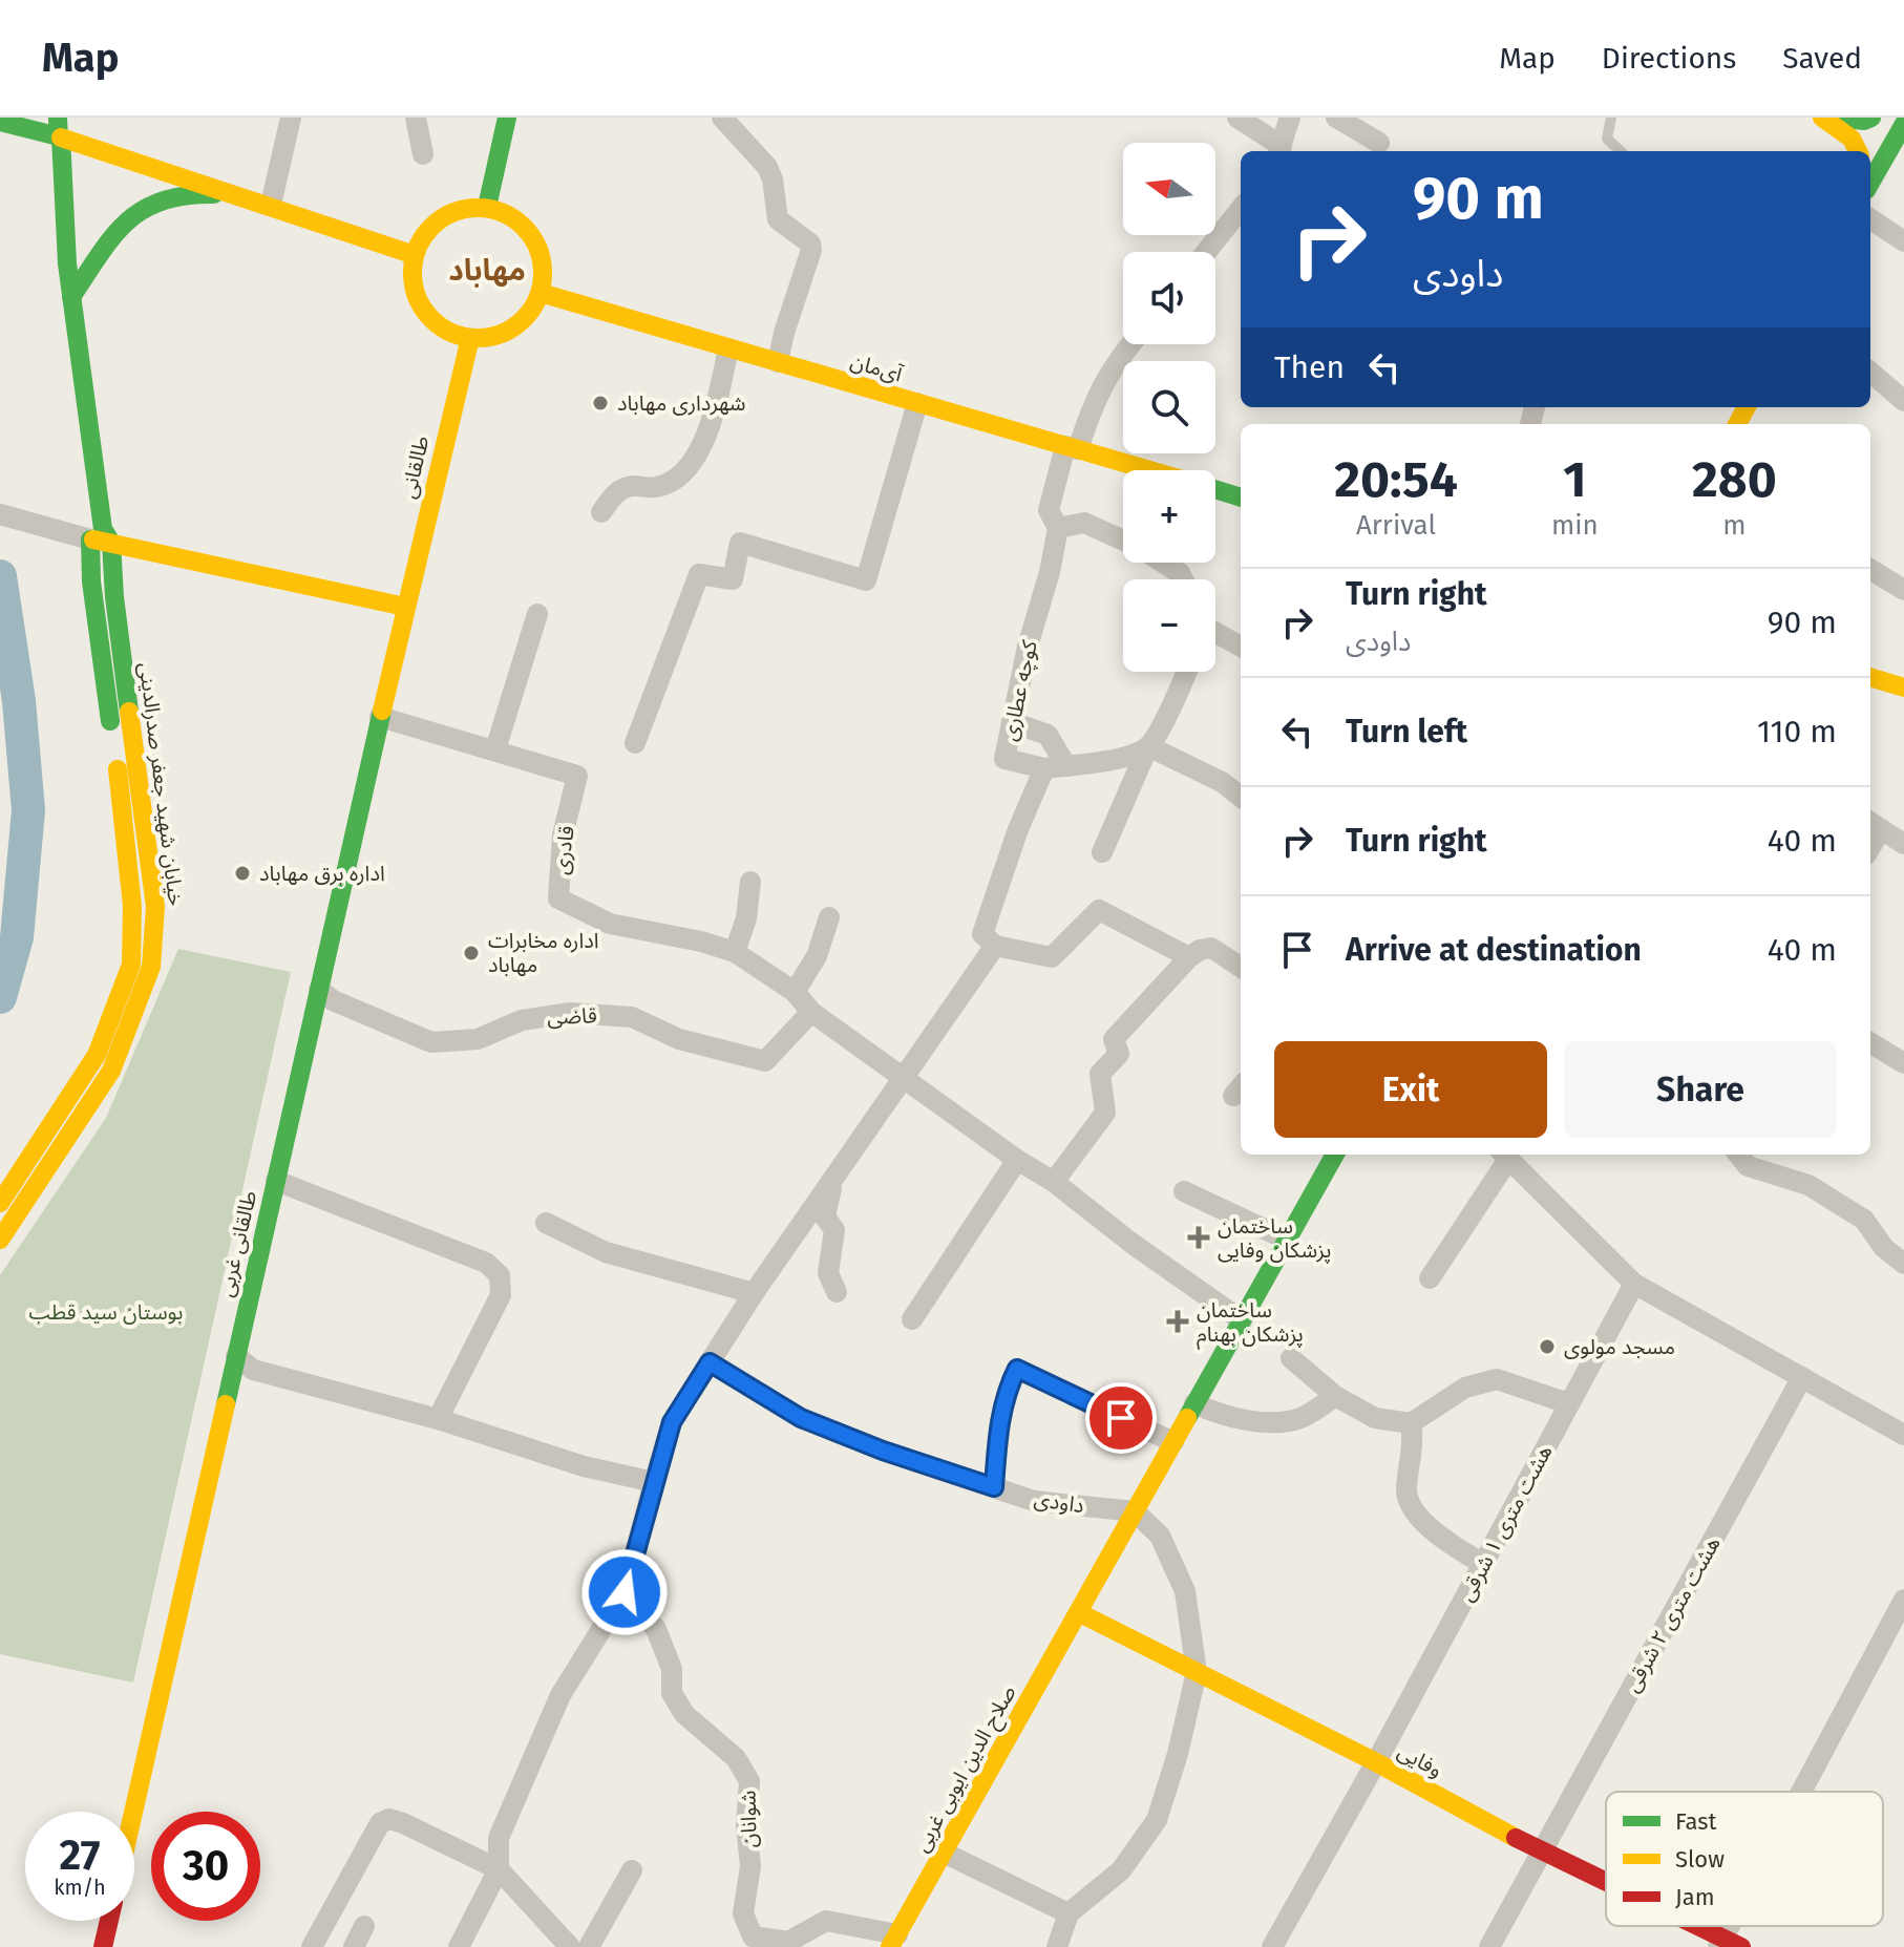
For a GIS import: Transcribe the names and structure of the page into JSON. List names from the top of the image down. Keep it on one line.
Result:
{"streets":{"street":["آی‌مان","طالقانی","کوچه عطاری","خیابان شهید جعفر صدرالدینی","قادری","قاضی","طالقانی غربی","داودی","هشت متری ۱ شرقی","هشت متری ۲ شرقی","وفایی","صلاح الدین ایوبی غربی","شوانان"]},"crossings":[["آی‌مان","طالقانی"],["آی‌مان","کوچه عطاری"],["طالقانی","طالقانی غربی"],["قادری","قاضی"],["قادری","طالقانی غربی"],["قادری","صلاح الدین ایوبی غربی"],["قاضی","طالقانی غربی"],["داودی","صلاح الدین ایوبی غربی"],["هشت متری ۱ شرقی","وفایی"],["هشت متری ۲ شرقی","وفایی"],["وفایی","صلاح الدین ایوبی غربی"],["صلاح الدین ایوبی غربی","شوانان"]],"districts":["مهاباد"],"parks":["بوستان سید قطب"],"places":{"other":["شهرداری مهاباد","اداره برق مهاباد","اداره مخابرات مهاباد","مسجد مولوی"],"health":["ساختمان پزشکان وفایی","ساختمان پزشکان بهنام"]},"legend":["Fast","Slow","Jam"],"north":"left","page":{"header":"Map","nav":["Map","Directions","Saved"],"map_buttons":["+","−"],"turn":["90 m","داودی"],"then":"Then","eta":["20:54","Arrival","1","min","280","m"],"list":[{"name":"Turn right","note":"داودی","value":"90 m"},{"name":"Turn left","value":"110 m"},{"name":"Turn right","value":"40 m"},{"name":"Arrive at destination","value":"40 m"}],"buttons":["Exit","Share"],"speed":"27 km/h","limit":"30"}}
